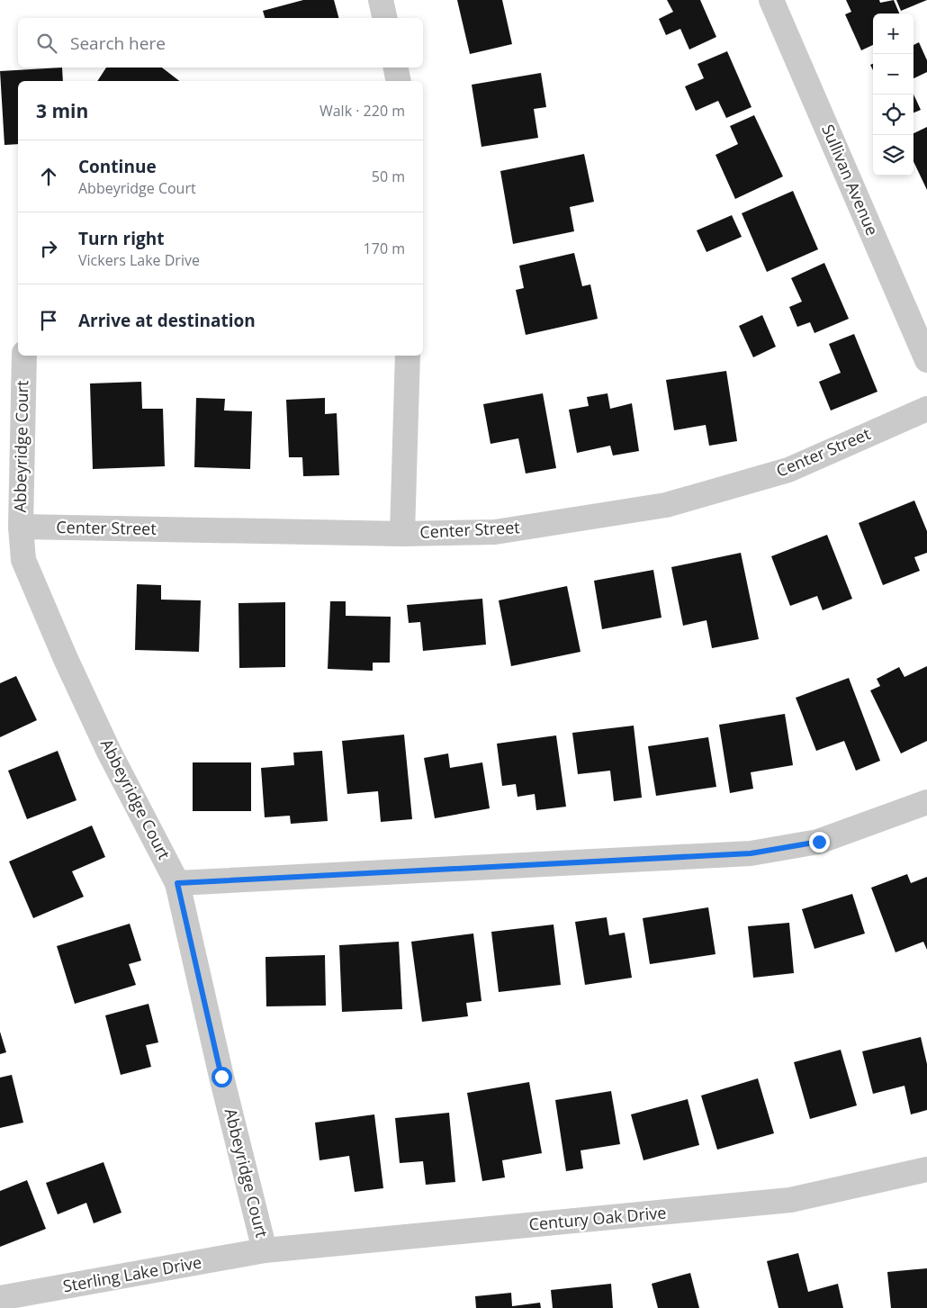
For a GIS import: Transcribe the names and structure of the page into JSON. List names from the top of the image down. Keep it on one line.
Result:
{"streets":{"street":["Sullivan Avenue","Abbeyridge Court","Center Street","Century Oak Drive","Sterling Lake Drive"]},"crossings":[["Abbeyridge Court","Center Street"],["Abbeyridge Court","Century Oak Drive"],["Abbeyridge Court","Sterling Lake Drive"],["Century Oak Drive","Sterling Lake Drive"]],"page":{"map_buttons":["+","−"],"search":"Search here","heading":["3 min","Walk · 220 m"],"list":[["Continue","Abbeyridge Court","50 m"],["Turn right","Vickers Lake Drive","170 m"],"Arrive at destination"]}}
